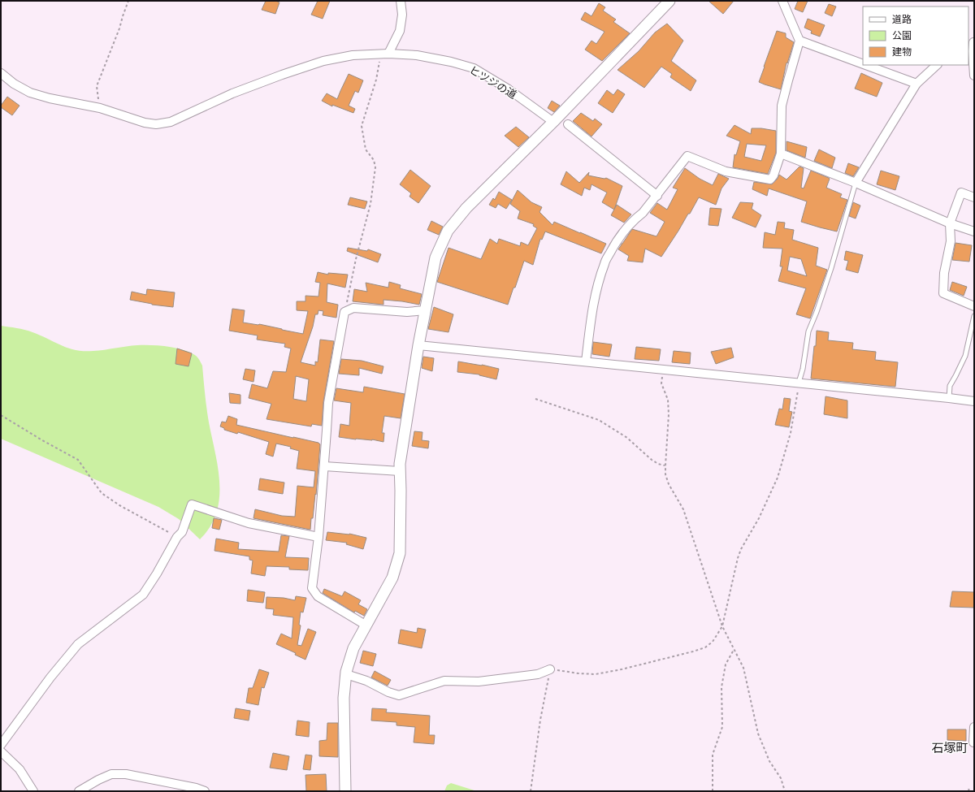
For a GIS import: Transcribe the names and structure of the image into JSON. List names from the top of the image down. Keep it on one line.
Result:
{"streets":{"street":["ヒツジの道"]},"districts":["石塚町"],"legend":["道路","公園","建物"]}
